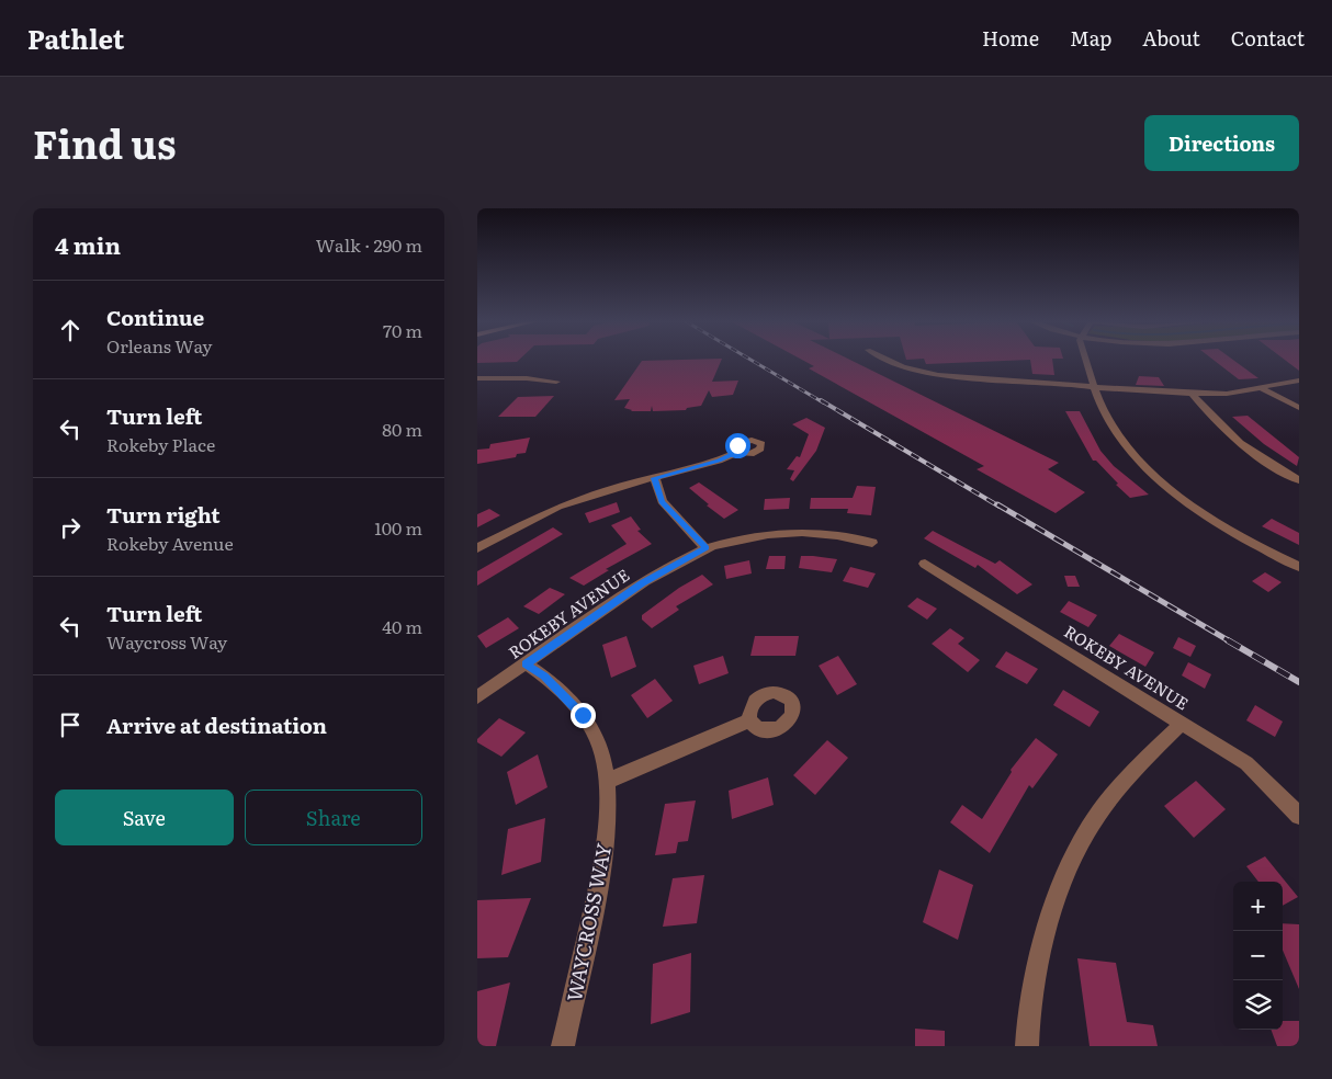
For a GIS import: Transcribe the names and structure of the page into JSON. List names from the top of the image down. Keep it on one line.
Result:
{"streets":{"street":["ROKEBY AVENUE","WAYCROSS WAY"]},"crossings":[["ROKEBY AVENUE","WAYCROSS WAY"]],"page":{"header":"Pathlet","nav":["Home","Map","About","Contact"],"title":"Find us","buttons":["Directions",["Save","Share"]],"heading":["4 min","Walk · 290 m"],"list":[["Continue","Orleans Way","70 m"],["Turn left","Rokeby Place","80 m"],["Turn right","Rokeby Avenue","100 m"],["Turn left","Waycross Way","40 m"],"Arrive at destination"],"map_buttons":["+","−"]}}
